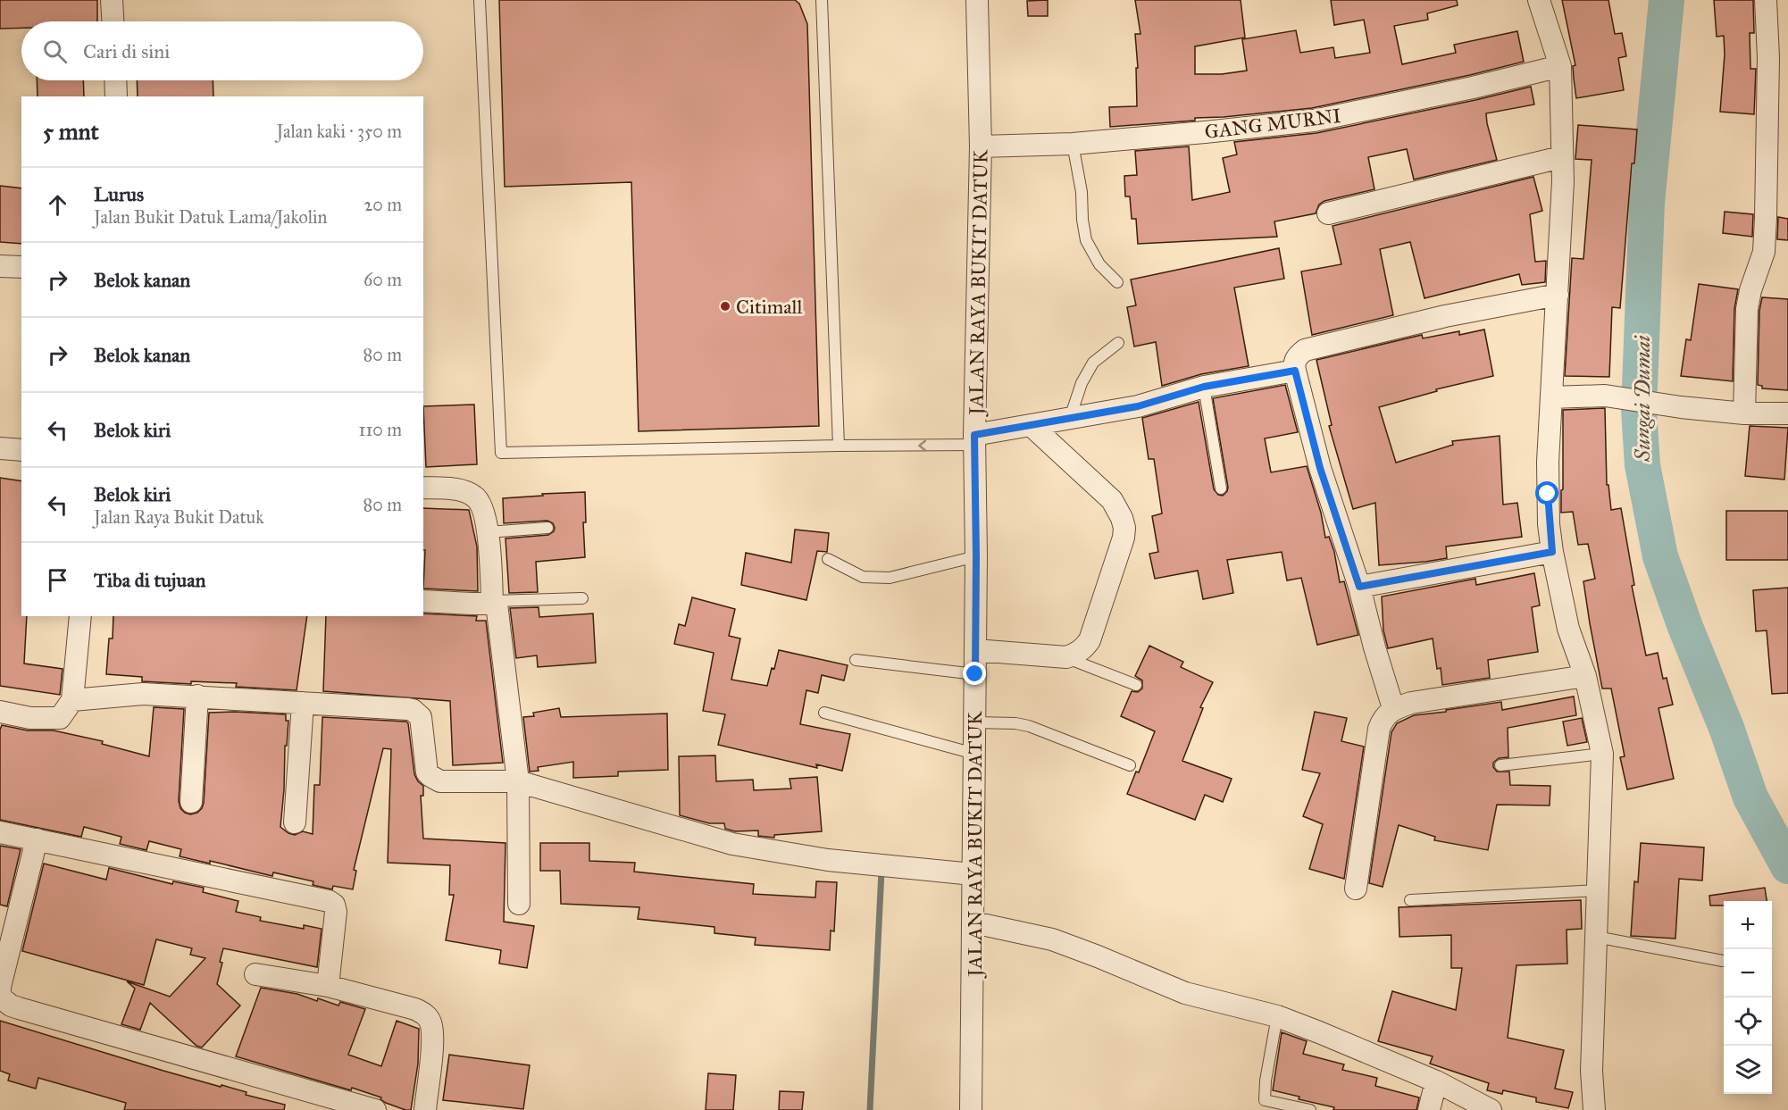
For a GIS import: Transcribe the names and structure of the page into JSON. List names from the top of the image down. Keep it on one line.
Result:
{"streets":{"street":["GANG MURNI","JALAN RAYA BUKIT DATUK"]},"crossings":[["GANG MURNI","JALAN RAYA BUKIT DATUK"]],"water":["Sungai Dumai"],"places":["Citimall"],"page":{"search":"Cari di sini","heading":["5 mnt","Jalan kaki · 350 m"],"list":[["Lurus","Jalan Bukit Datuk Lama/Jakolin","20 m"],["Belok kanan","60 m"],["Belok kanan","80 m"],["Belok kiri","110 m"],["Belok kiri","Jalan Raya Bukit Datuk","80 m"],"Tiba di tujuan"],"map_buttons":["+","−"]}}
